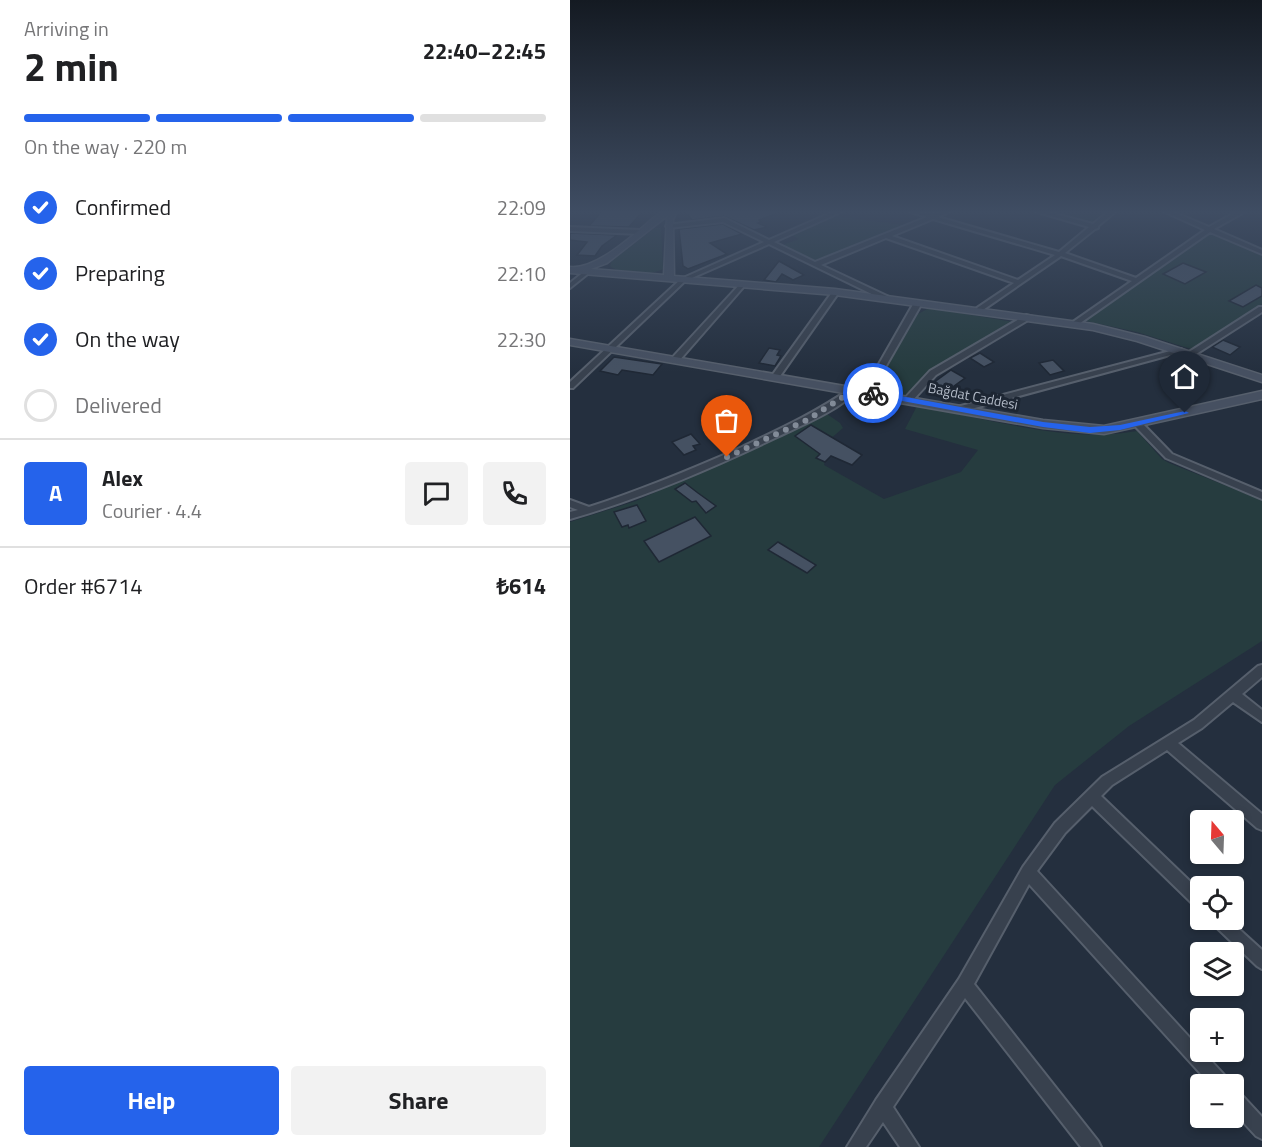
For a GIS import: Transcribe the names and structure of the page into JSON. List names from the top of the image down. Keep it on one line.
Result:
{"streets":{"main road":["Bağdat Caddesi"]},"north":"top","page":{"heading":["2 min","Arriving in","22:40–22:45"],"panel":["Alex","Courier · 4.4","Order #6714","₺614"],"bar":"On the way · 220 m","list":[["Confirmed","22:09"],["Preparing","22:10"],["On the way","22:30"],"Delivered"],"round":"A","map_buttons":["+","−"],"buttons":["Help","Share"]}}
